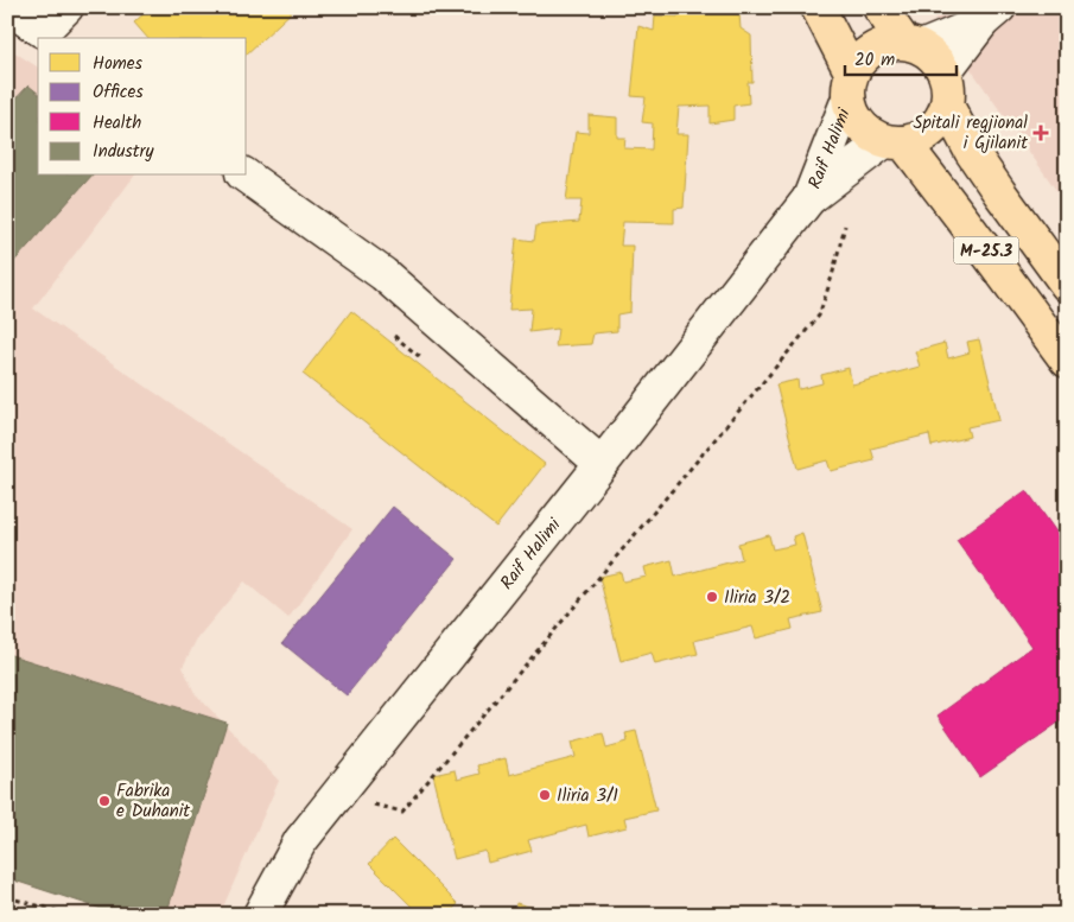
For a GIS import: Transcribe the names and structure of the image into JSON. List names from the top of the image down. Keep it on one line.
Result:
{"streets":{"main road":["M-25.3"],"street":["Raif Halimi"]},"crossings":[["Raif Halimi","M-25.3"]],"places":{"health":["Spitali regjional i Gjilanit"],"other":["Iliria 3/2","Iliria 3/1","Fabrika e Duhanit"]},"legend":["Homes","Offices","Health","Industry"],"scale_bar":"20 m"}
